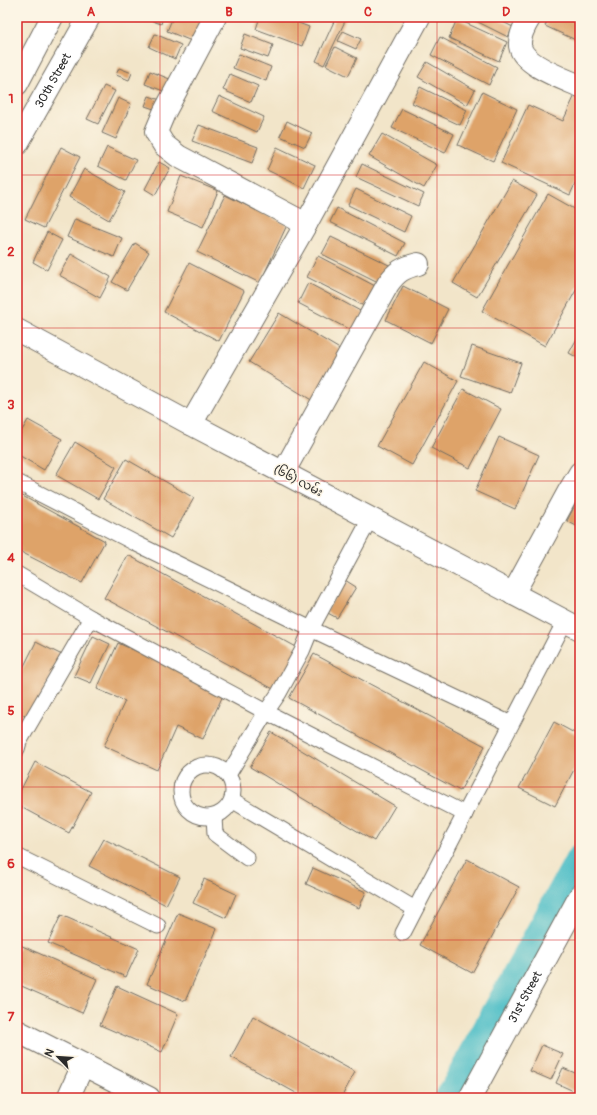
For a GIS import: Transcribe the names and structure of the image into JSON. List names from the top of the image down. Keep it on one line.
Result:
{"streets":{"street":["30th Street","(၆၆) လမ်း","31st Street"]},"north":"top left","grid":{"columns":["A","B","C","D"],"rows":["1","2","3","4","5","6","7"]}}
